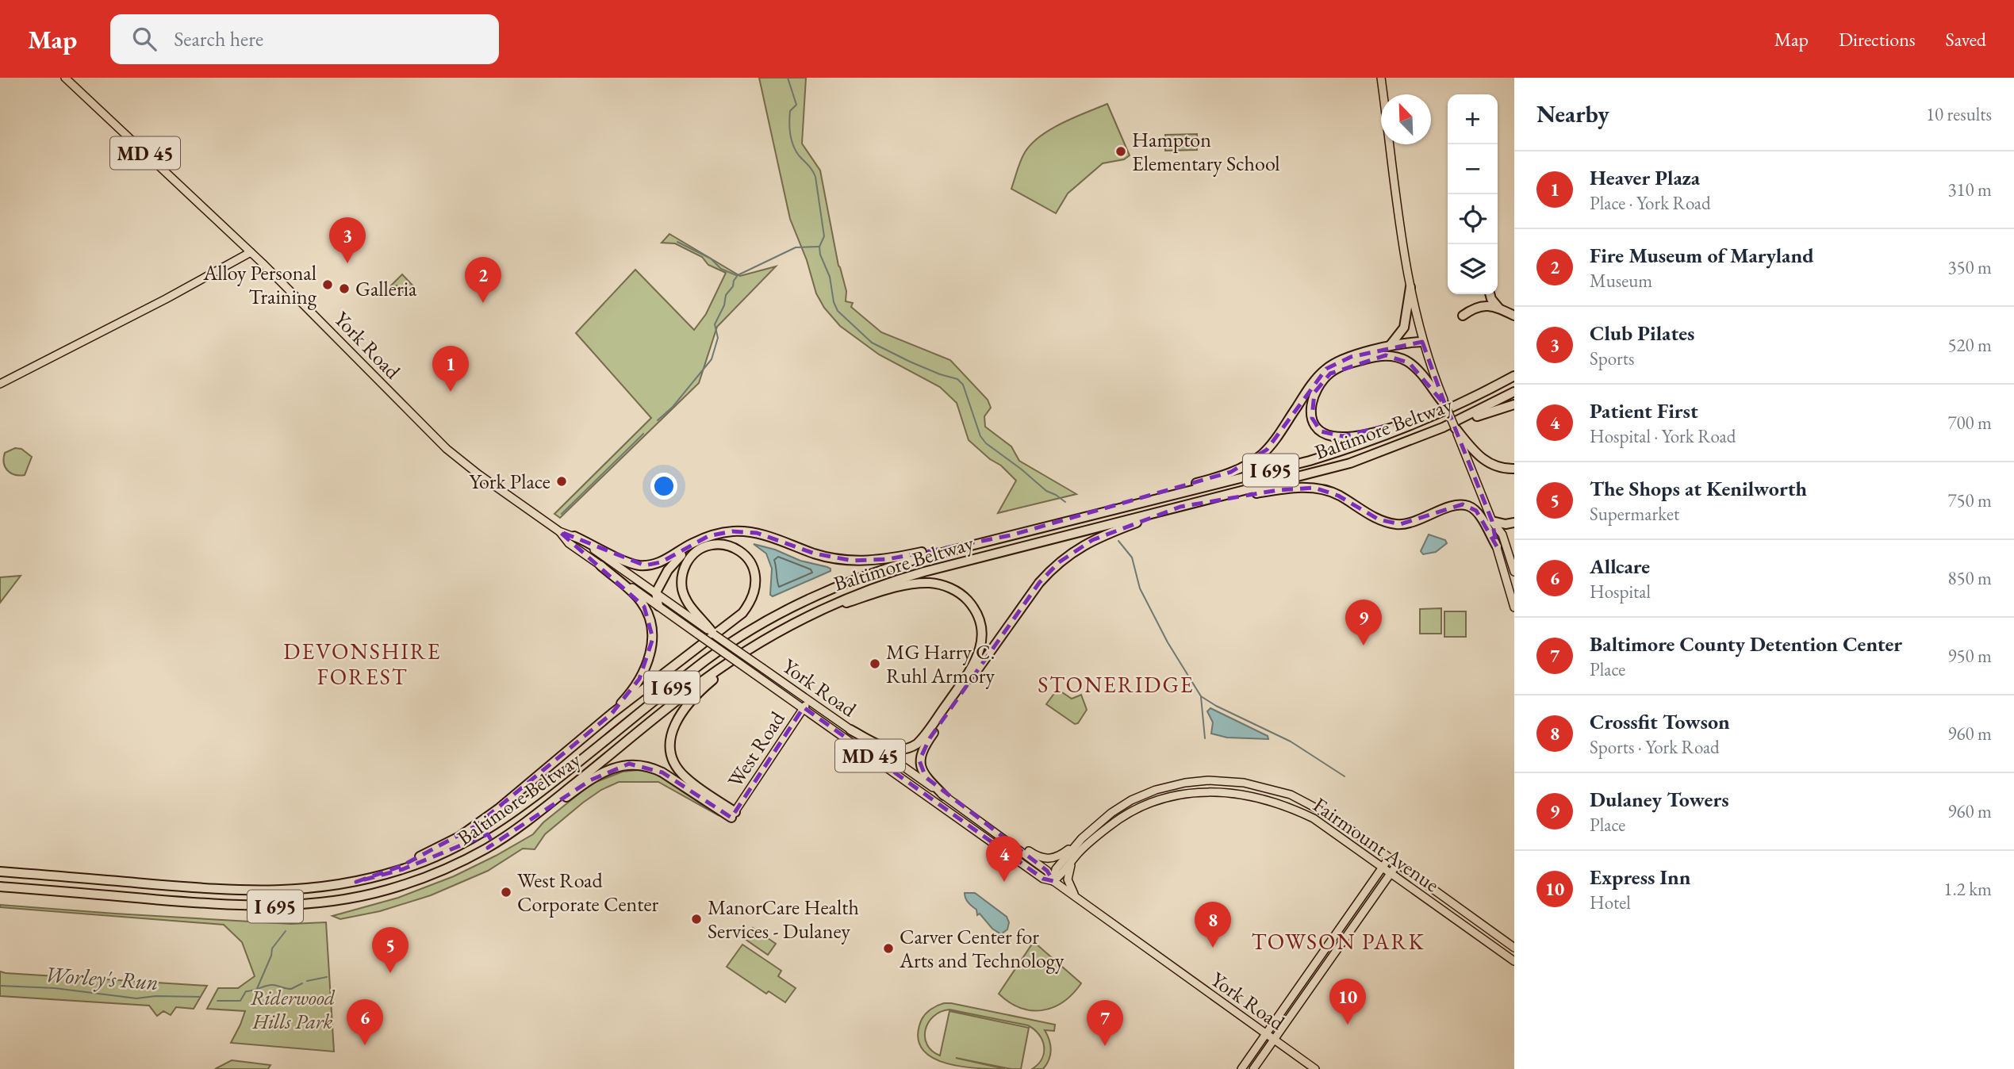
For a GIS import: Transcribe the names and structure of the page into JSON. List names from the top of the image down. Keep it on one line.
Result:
{"streets":{"highway":["Baltimore Beltway","I 695"],"main road":["MD 45","York Road","West Road","Fairmount Avenue"]},"crossings":[["York Road","West Road"],["York Road","Fairmount Avenue"]],"districts":["DEVONSHIRE FOREST","STONERIDGE","TOWSON PARK"],"water":["Worley's Run"],"parks":["Riderwood Hills Park"],"places":["Hampton Elementary School","Alloy Personal Training","Galleria","York Place","MG Harry C. Ruhl Armory","West Road Corporate Center","ManorCare Health Services - Dulaney","Carver Center for Arts and Technology"],"north":"top left","page":{"header":"Map","search":"Search here","nav":["Map","Directions","Saved"],"heading":["Nearby","10 results"],"map_buttons":["+","−"],"list":[{"mark":"1","name":"Heaver Plaza","note":"Place · York Road","value":"310 m"},{"mark":"2","name":"Fire Museum of Maryland","note":"Museum","value":"350 m"},{"mark":"3","name":"Club Pilates","note":"Sports","value":"520 m"},{"mark":"4","name":"Patient First","note":"Hospital · York Road","value":"700 m"},{"mark":"5","name":"The Shops at Kenilworth","note":"Supermarket","value":"750 m"},{"mark":"6","name":"Allcare","note":"Hospital","value":"850 m"},{"mark":"7","name":"Baltimore County Detention Center","note":"Place","value":"950 m"},{"mark":"8","name":"Crossfit Towson","note":"Sports · York Road","value":"960 m"},{"mark":"9","name":"Dulaney Towers","note":"Place","value":"960 m"},{"mark":"10","name":"Express Inn","note":"Hotel","value":"1.2 km"}],"pins":["3","2","1","9","4","8","5","10","6","7"]}}
